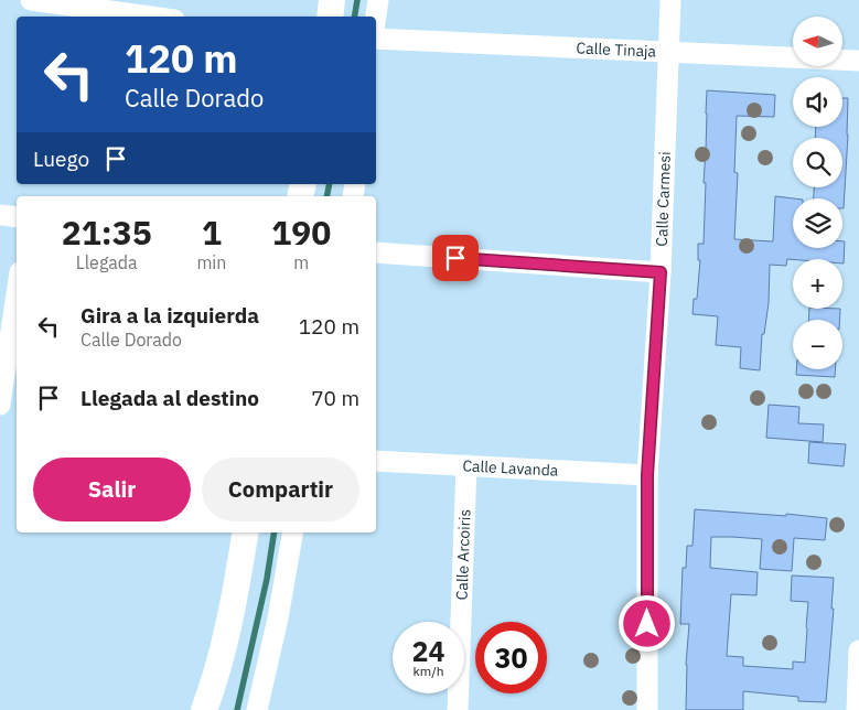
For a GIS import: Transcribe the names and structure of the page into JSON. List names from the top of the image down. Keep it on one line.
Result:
{"streets":{"street":["Calle Tinaja","Calle Carmesi","Calle Lavanda","Calle Arcoiris"]},"crossings":[["Calle Tinaja","Calle Carmesi"],["Calle Carmesi","Calle Lavanda"],["Calle Lavanda","Calle Arcoiris"]],"north":"left","page":{"map_buttons":["+","−"],"turn":["120 m","Calle Dorado"],"then":"Luego","eta":["21:35","Llegada","1","min","190","m"],"list":[{"name":"Gira a la izquierda","note":"Calle Dorado","value":"120 m"},{"name":"Llegada al destino","value":"70 m"}],"buttons":["Salir","Compartir"],"speed":"24 km/h","limit":"30"}}
